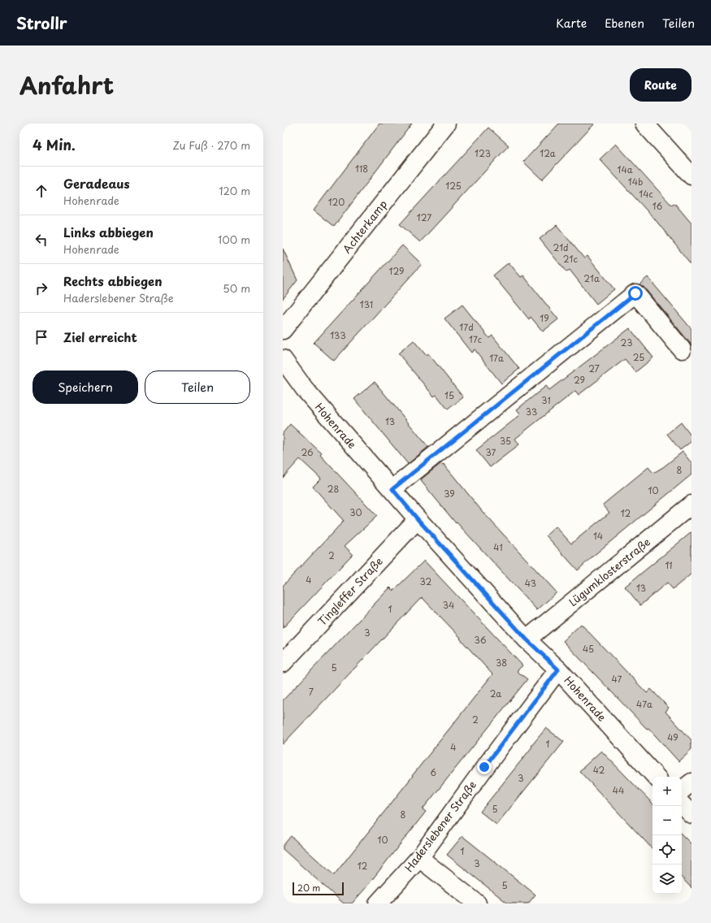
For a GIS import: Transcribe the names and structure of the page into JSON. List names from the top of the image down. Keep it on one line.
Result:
{"streets":{"street":["Achterkamp","Hohenrade","Lügumklosterstraße","Tingleffer Straße","Haderslebener Straße"]},"crossings":[["Hohenrade","Lügumklosterstraße"],["Hohenrade","Tingleffer Straße"],["Hohenrade","Haderslebener Straße"]],"house_numbers":["123","12a","118","14a","14b","125","14c","120","16","127","21d","21c","129","21a","131","19","17d","133","17c","23","25","17a","27","29","15","31","33","13","35","26","37","8","28","10","39","30","12","14","41","2","11","4","32","43","13","34","1","3","36","45","38","5","47","7","2a","47a","2","49","1","4","42","6","3","44","5","8","10","1","3","12","5"],"scale_bar":"20 m","page":{"header":"Strollr","nav":["Karte","Ebenen","Teilen"],"title":"Anfahrt","buttons":["Route",["Speichern","Teilen"]],"heading":["4 Min.","Zu Fuß · 270 m"],"list":[["Geradeaus","Hohenrade","120 m"],["Links abbiegen","Hohenrade","100 m"],["Rechts abbiegen","Haderslebener Straße","50 m"],"Ziel erreicht"],"map_buttons":["+","−"],"scale":"20 m"}}
